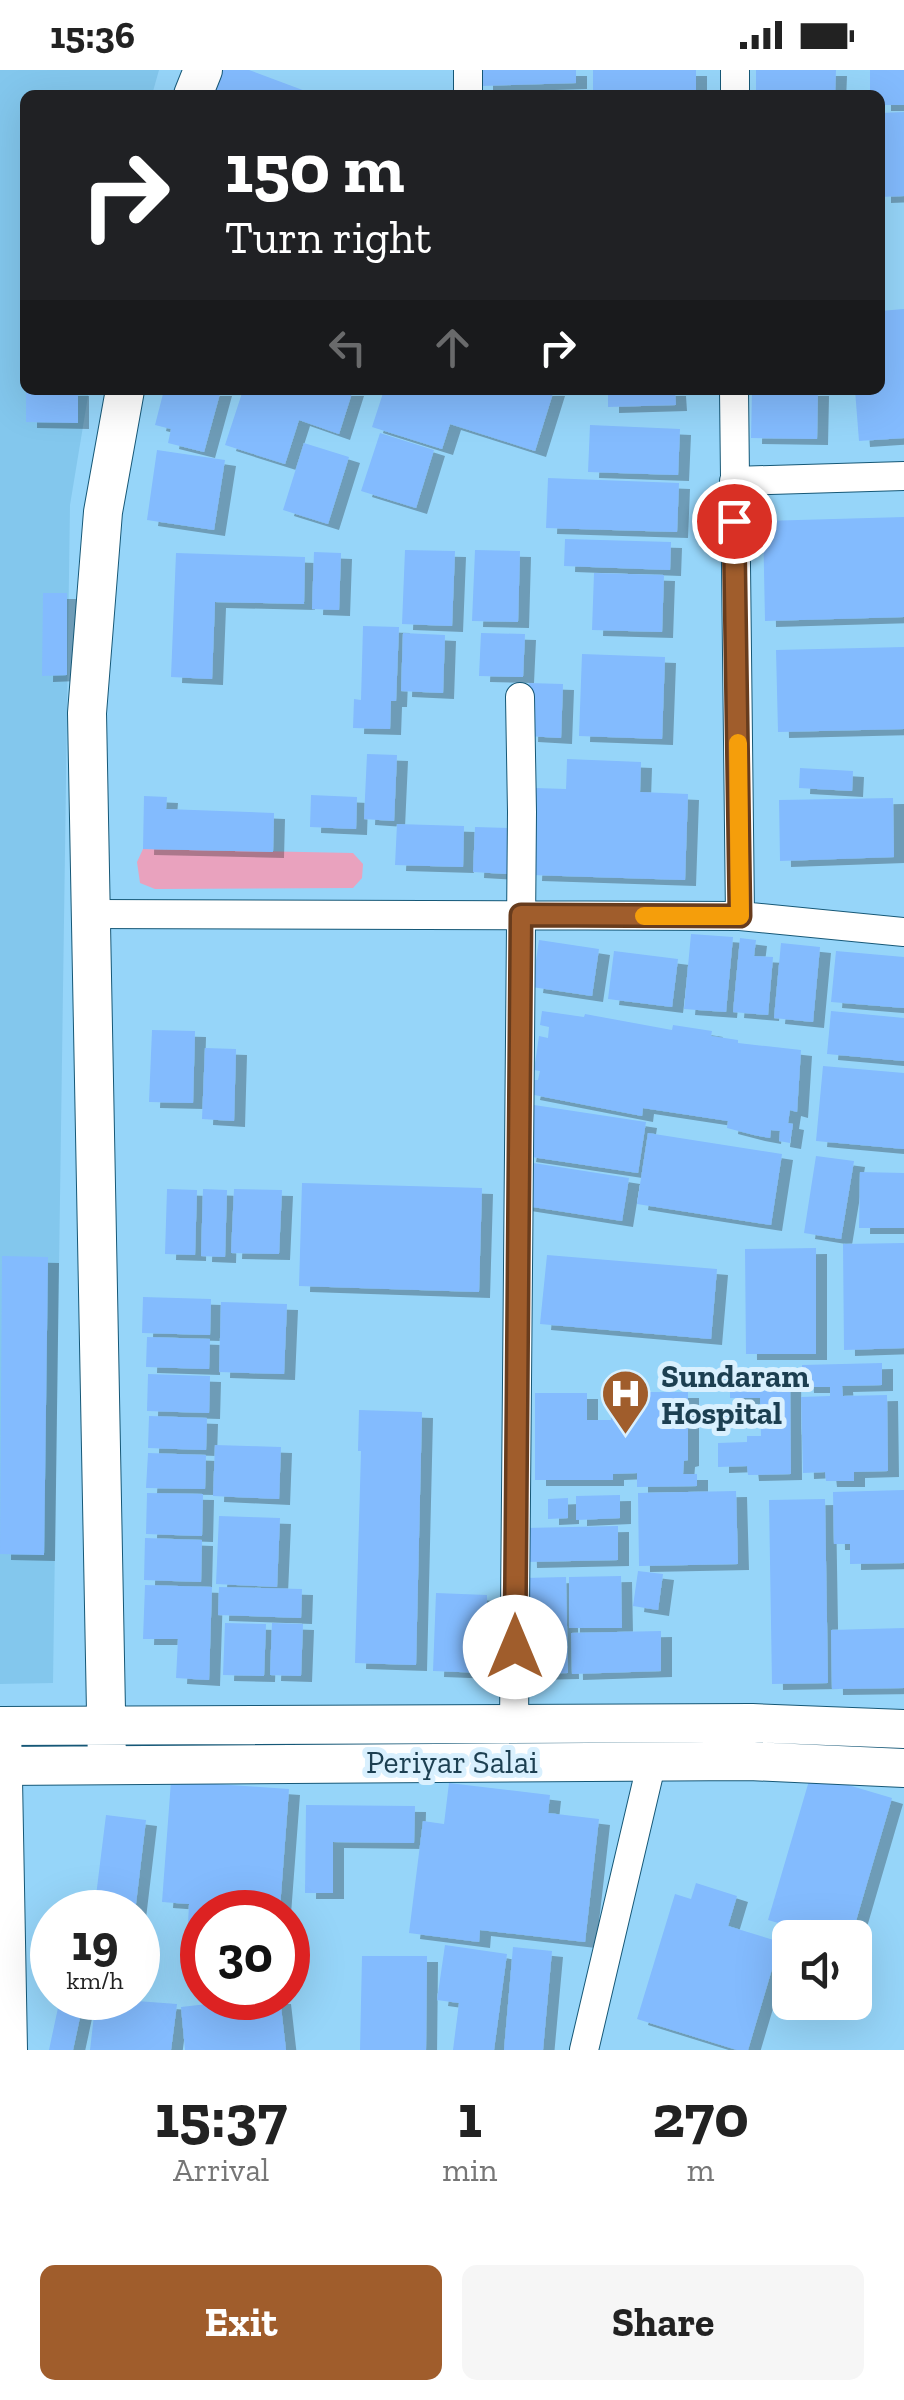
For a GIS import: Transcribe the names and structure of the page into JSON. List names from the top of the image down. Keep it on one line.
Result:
{"streets":{"main road":["Periyar Salai"]},"places":{"hospital":["Sundaram Hospital"]},"page":{"status":"15:36","turn":["150 m","Turn right"],"speed":"19 km/h","limit":"30","eta":["15:37","Arrival","1","min","270","m"],"buttons":["Exit","Share"]}}
